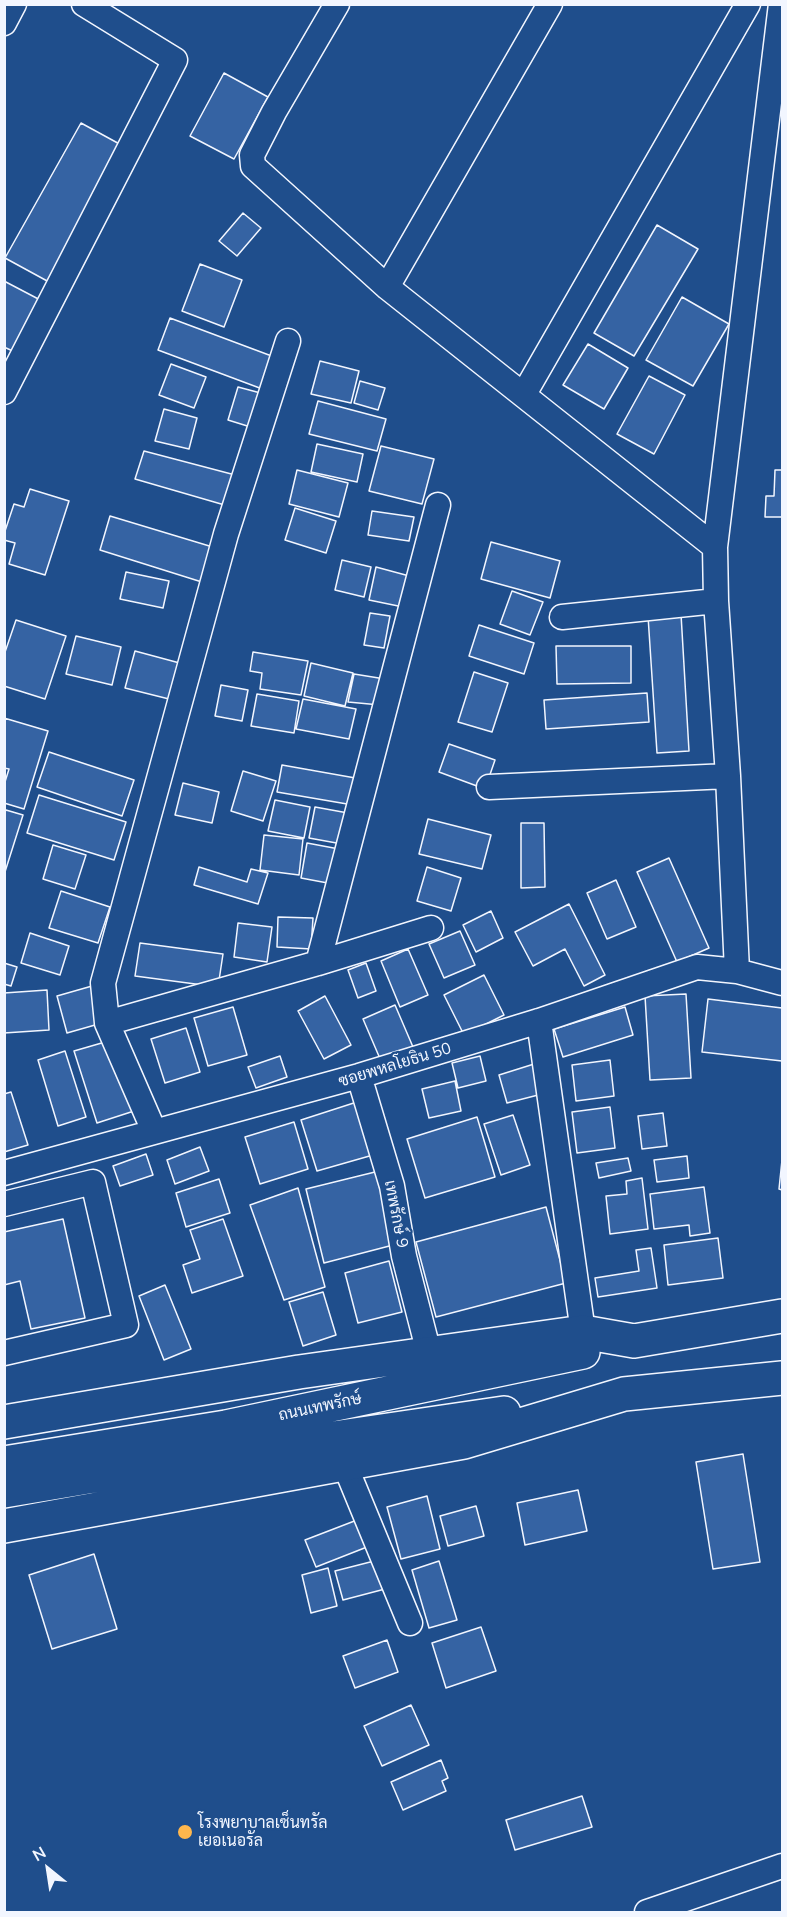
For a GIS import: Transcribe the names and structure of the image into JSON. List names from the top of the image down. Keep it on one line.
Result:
{"streets":{"main road":["ถนนเทพรักษ์"],"street":["ซอยพหลโยธิน 50","เทพรักษ์ 9"]},"crossings":[["ซอยพหลโยธิน 50","เทพรักษ์ 9"],["เทพรักษ์ 9","ถนนเทพรักษ์"]],"places":["โรงพยาบาลเซ็นทรัล เยอเนอรัล"],"north":"top left"}
